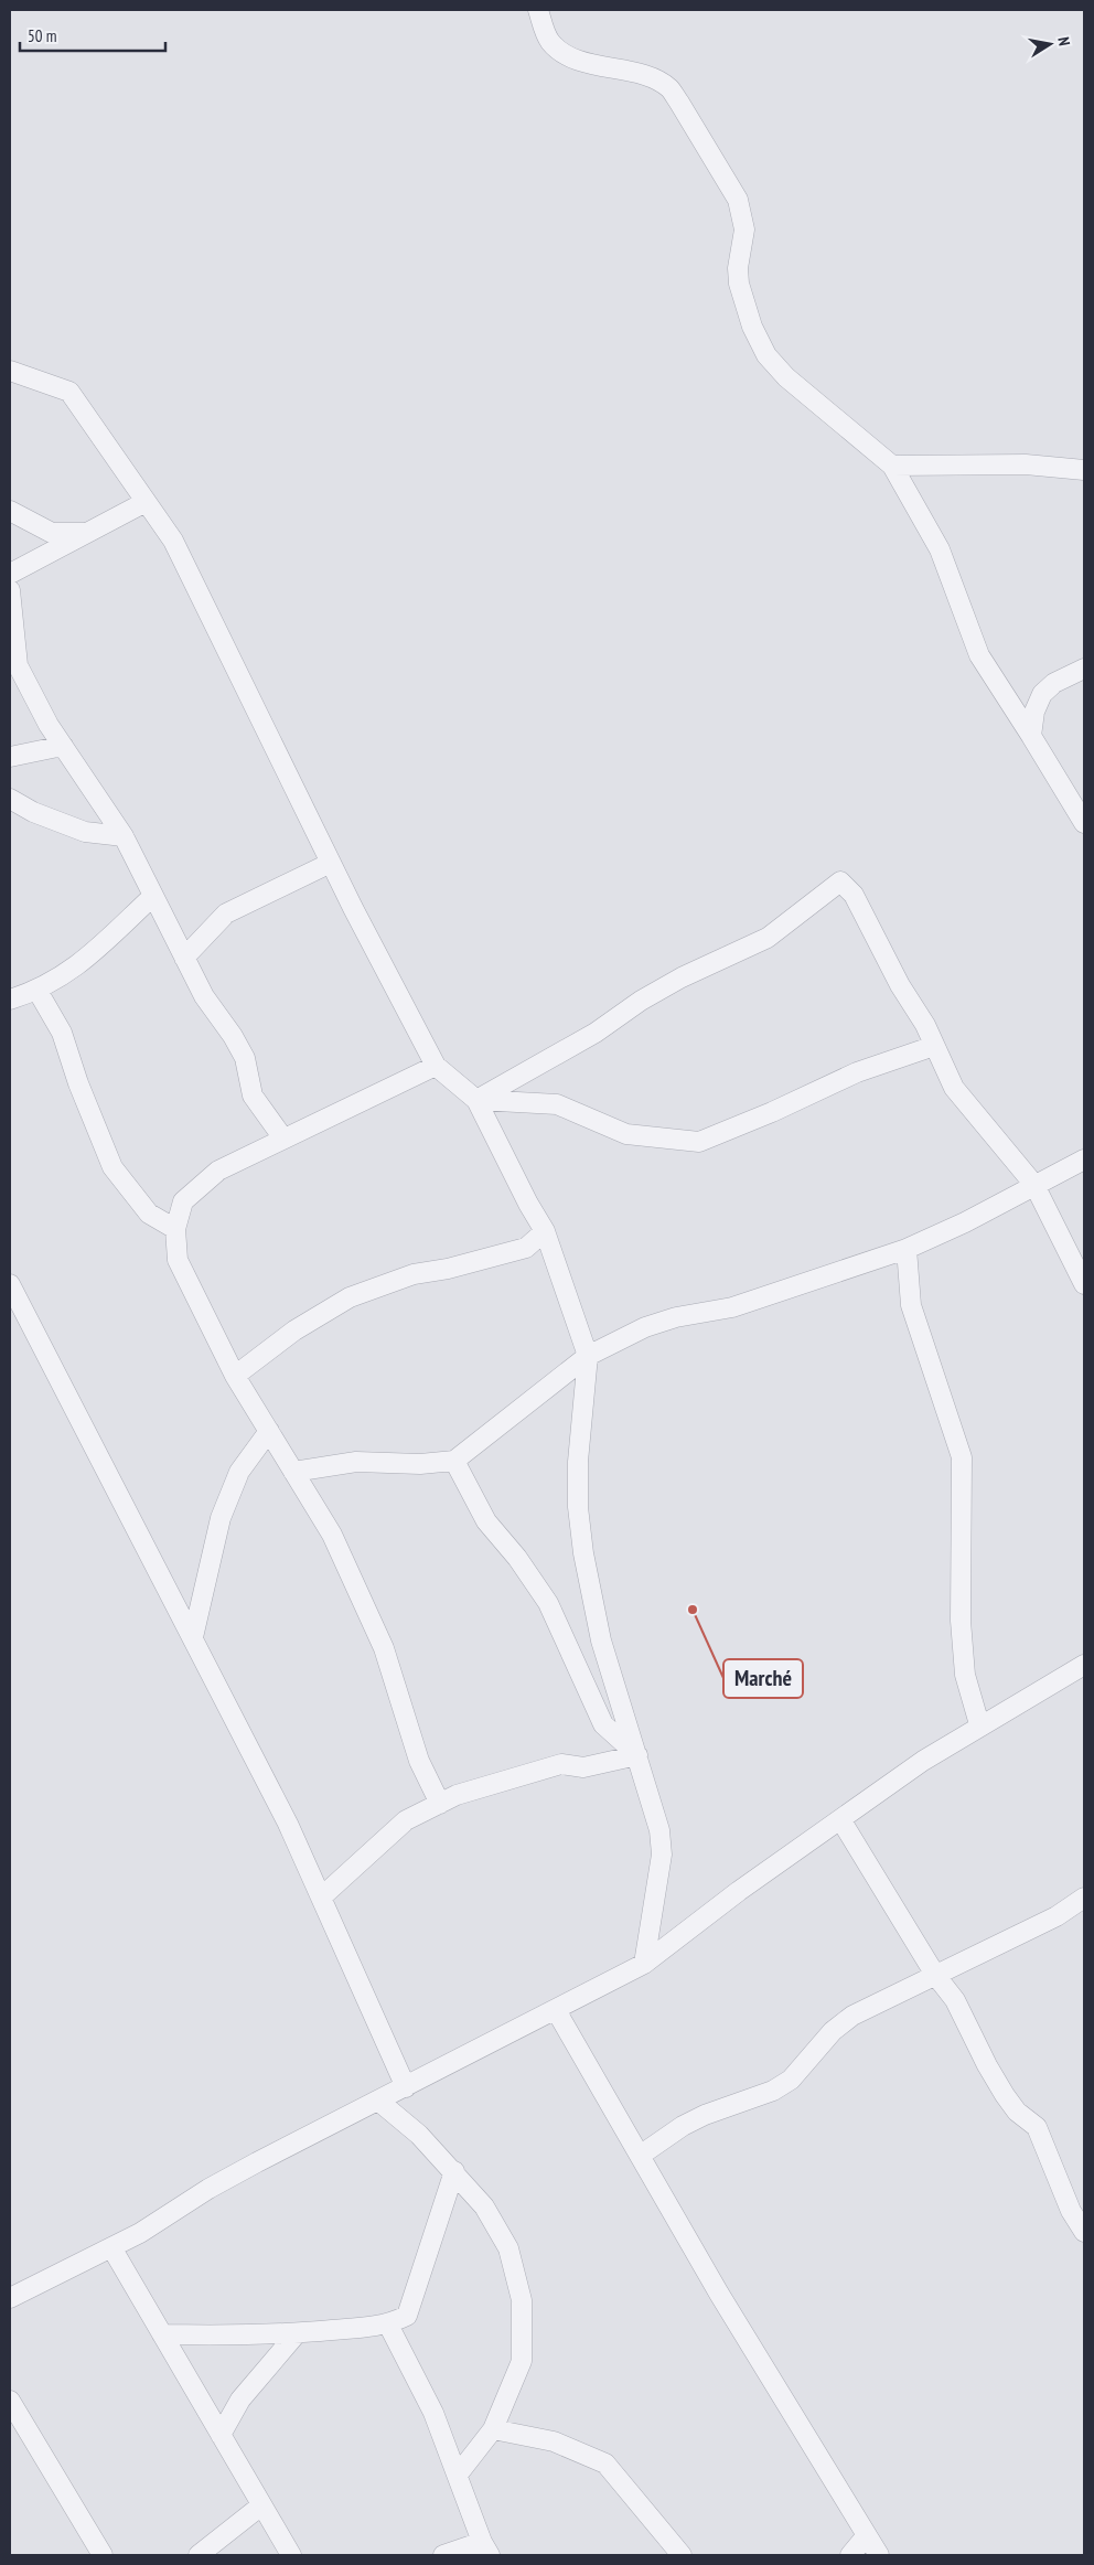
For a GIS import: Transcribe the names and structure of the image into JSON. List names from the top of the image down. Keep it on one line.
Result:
{"places":["Marché"],"scale_bar":"50 m","north":"right"}
